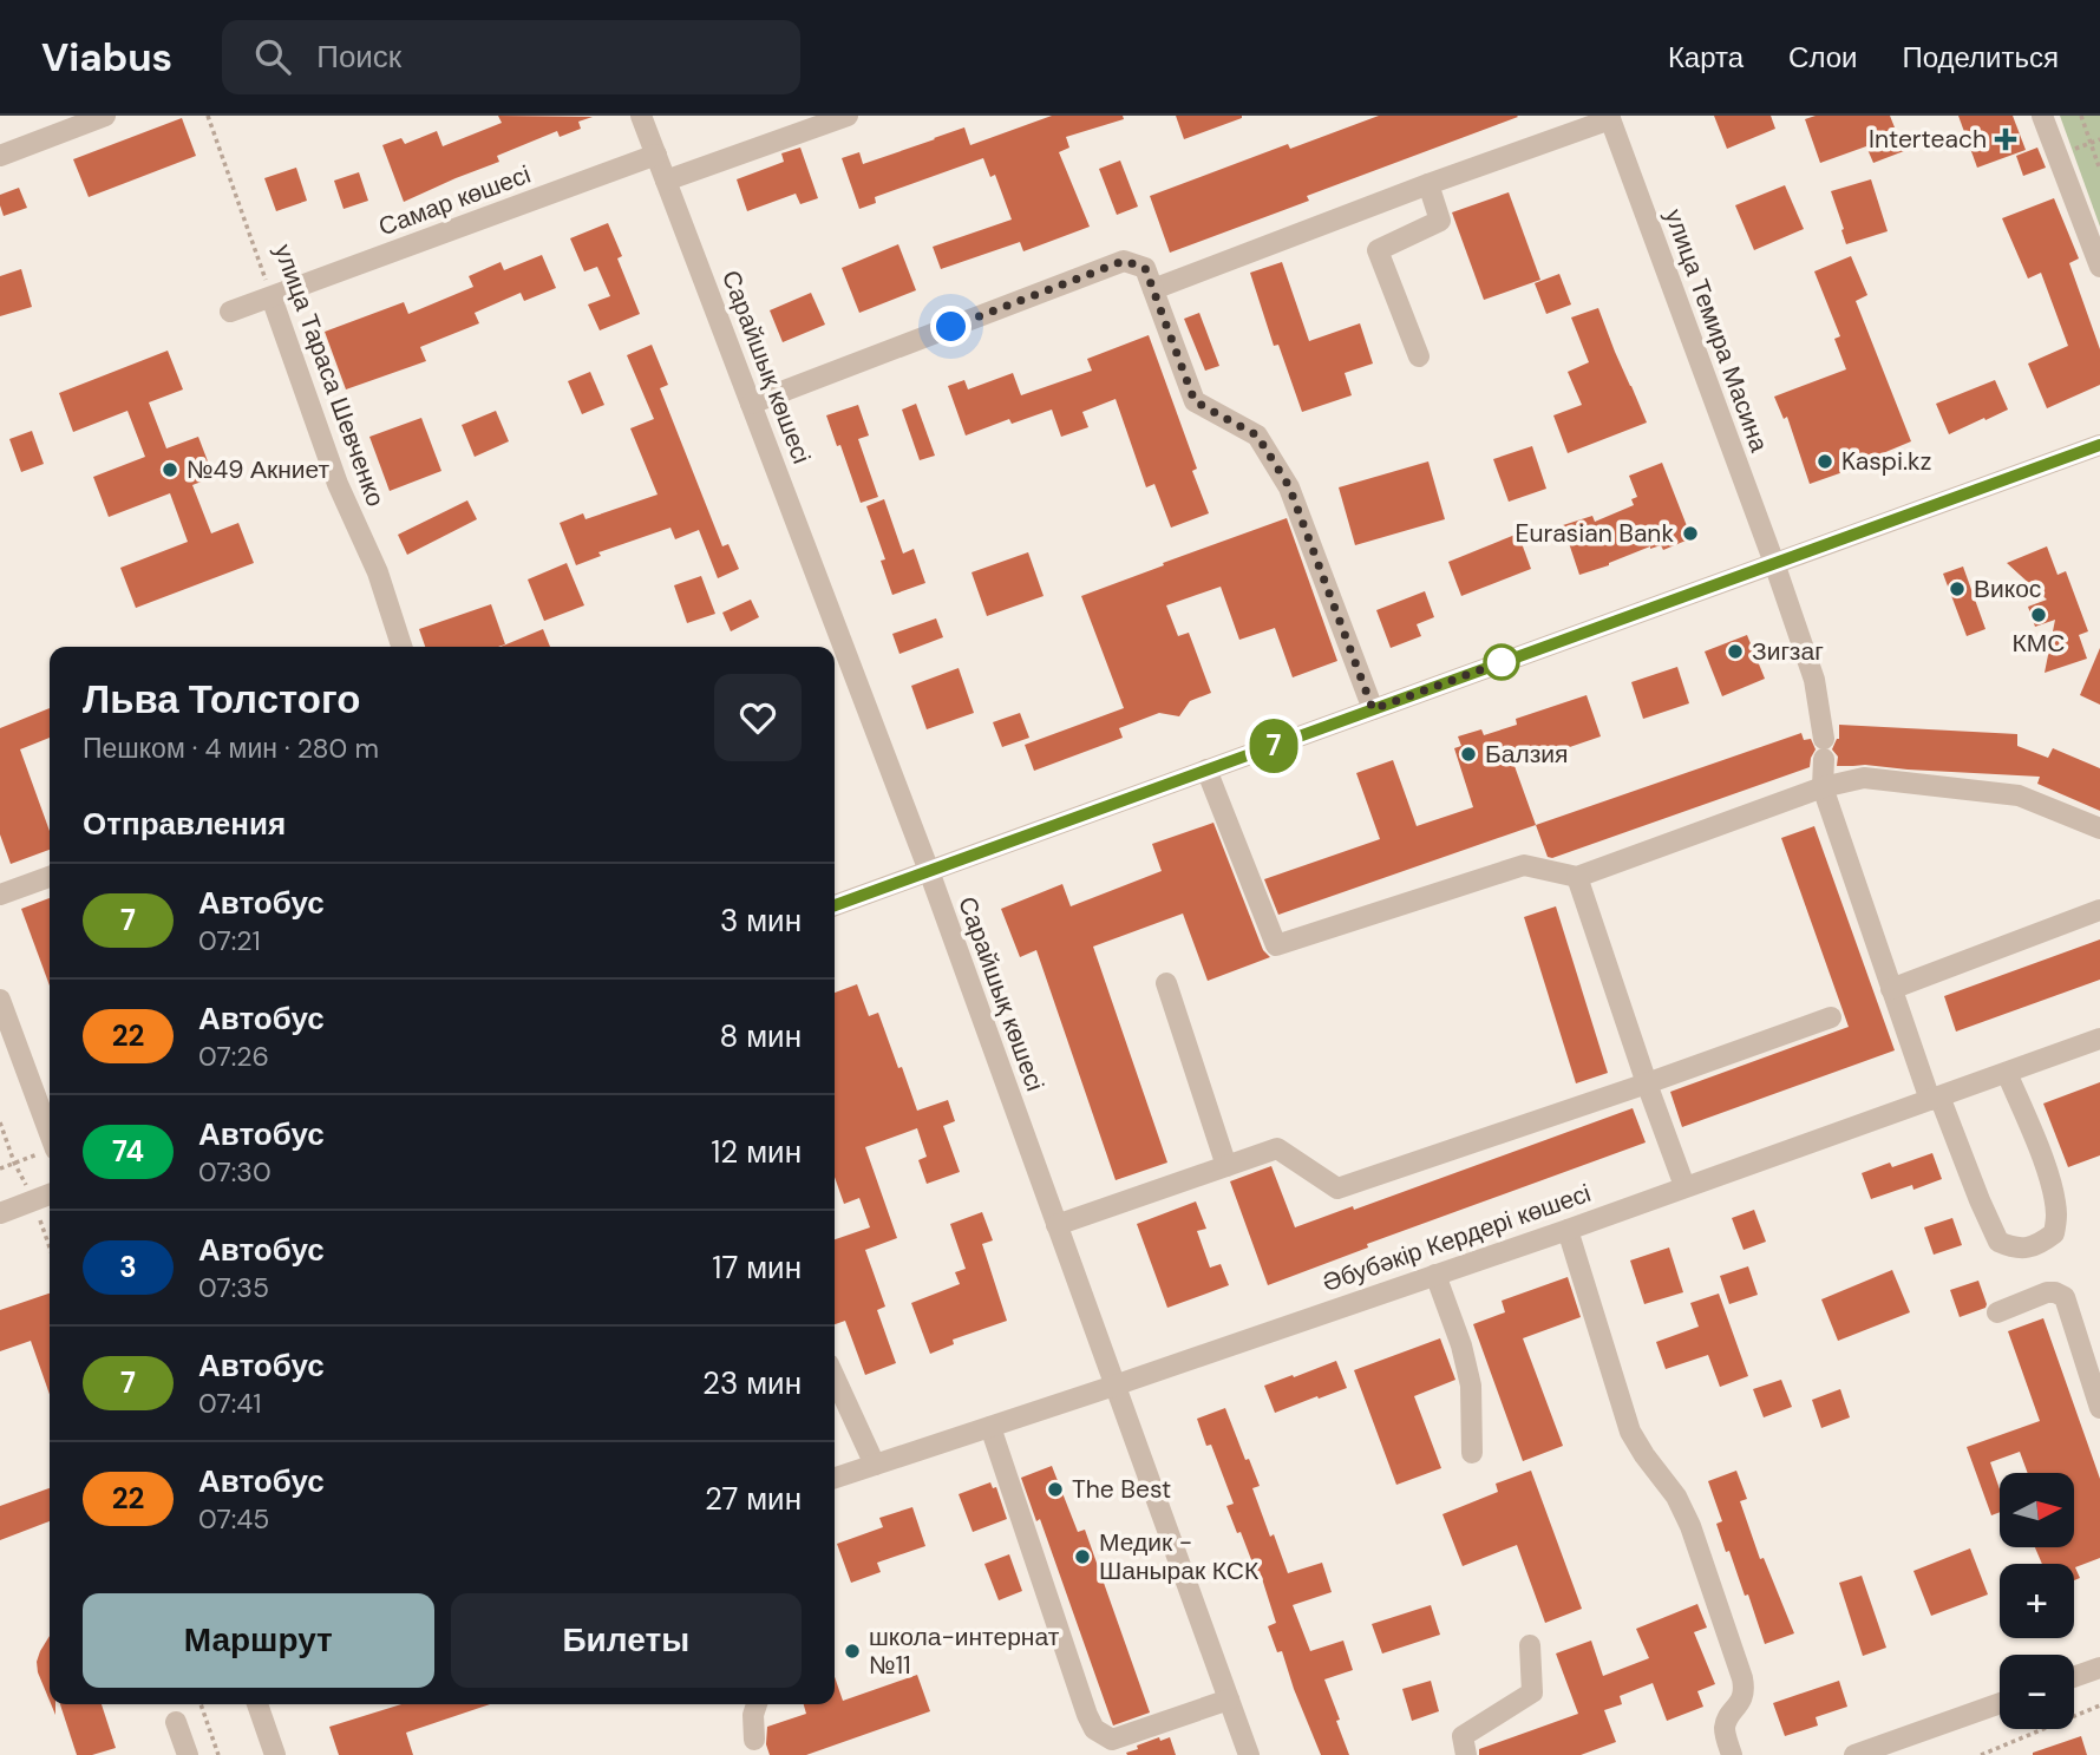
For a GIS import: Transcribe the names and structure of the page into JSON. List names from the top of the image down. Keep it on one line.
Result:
{"streets":{"street":["Самар көшесі","улица Темира Масина","Сарайшық көшесі","улица Тараса Шевченко","Әбубәкір Кердері көшесі"]},"crossings":[["Самар көшесі","Сарайшық көшесі"],["Самар көшесі","улица Тараса Шевченко"],["Сарайшық көшесі","Әбубәкір Кердері көшесі"]],"places":{"health":["Interteach"],"other":["Kaspi.kz","№49 Акниет","Eurasian Bank","Викос","КМС","Зигзаг","Балзия","The Best","Медик - Шанырак КСК","школа-интернат №11"]},"lines":["bus line 7"],"north":"right","page":{"header":"Viabus","search":"Поиск","nav":["Карта","Слои","Поделиться"],"on_map":"7","heading":[["Льва Толстого","Пешком · 4 мин · 280 m"],"Отправления"],"list":[{"mark":"7","name":"Автобус","note":"07:21","value":"3 мин"},{"mark":"22","name":"Автобус","note":"07:26","value":"8 мин"},{"mark":"74","name":"Автобус","note":"07:30","value":"12 мин"},{"mark":"3","name":"Автобус","note":"07:35","value":"17 мин"},{"mark":"7","name":"Автобус","note":"07:41","value":"23 мин"},{"mark":"22","name":"Автобус","note":"07:45","value":"27 мин"}],"map_buttons":["+","−"],"buttons":["Маршрут","Билеты"]}}
